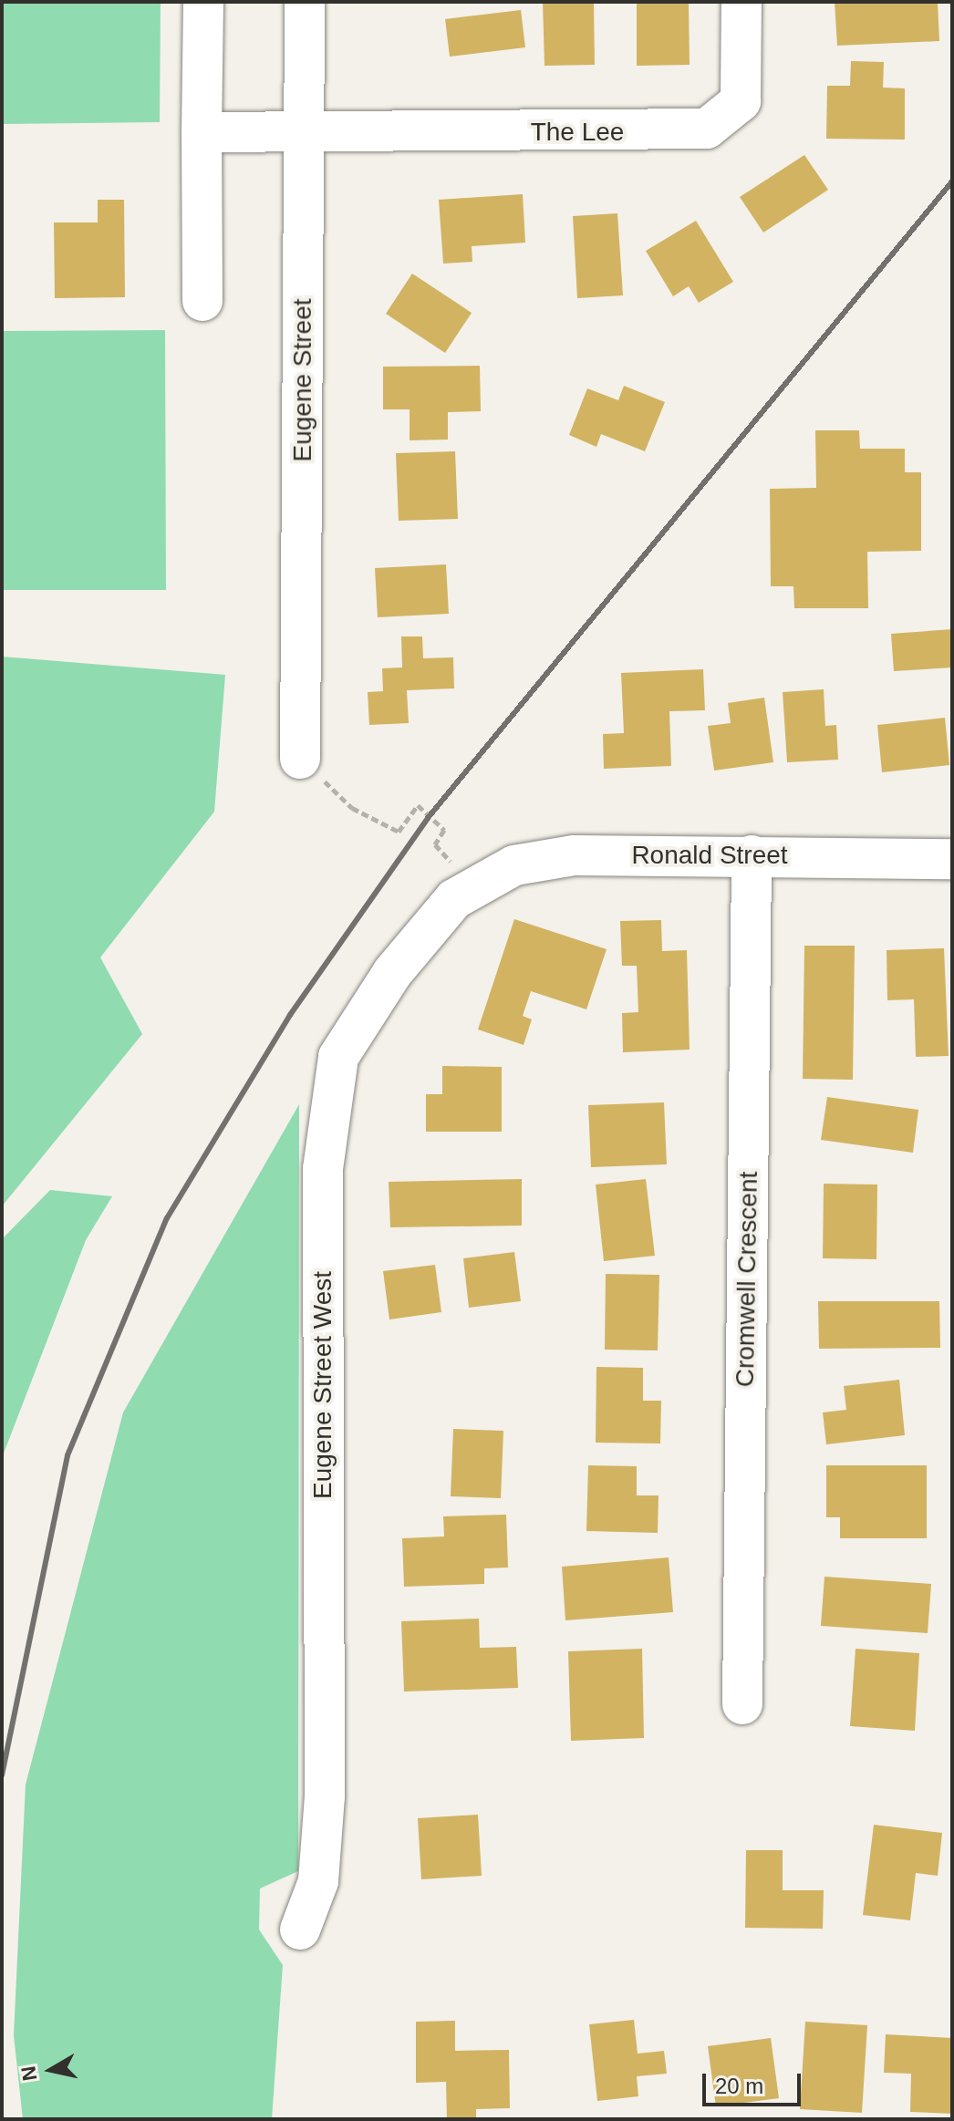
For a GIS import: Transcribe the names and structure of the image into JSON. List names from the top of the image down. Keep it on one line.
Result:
{"streets":{"street":["The Lee","Eugene Street","Ronald Street","Cromwell Crescent","Eugene Street West"]},"crossings":[["The Lee","Eugene Street"],["Ronald Street","Cromwell Crescent"],["Ronald Street","Eugene Street West"]],"scale_bar":"20 m","north":"left"}
